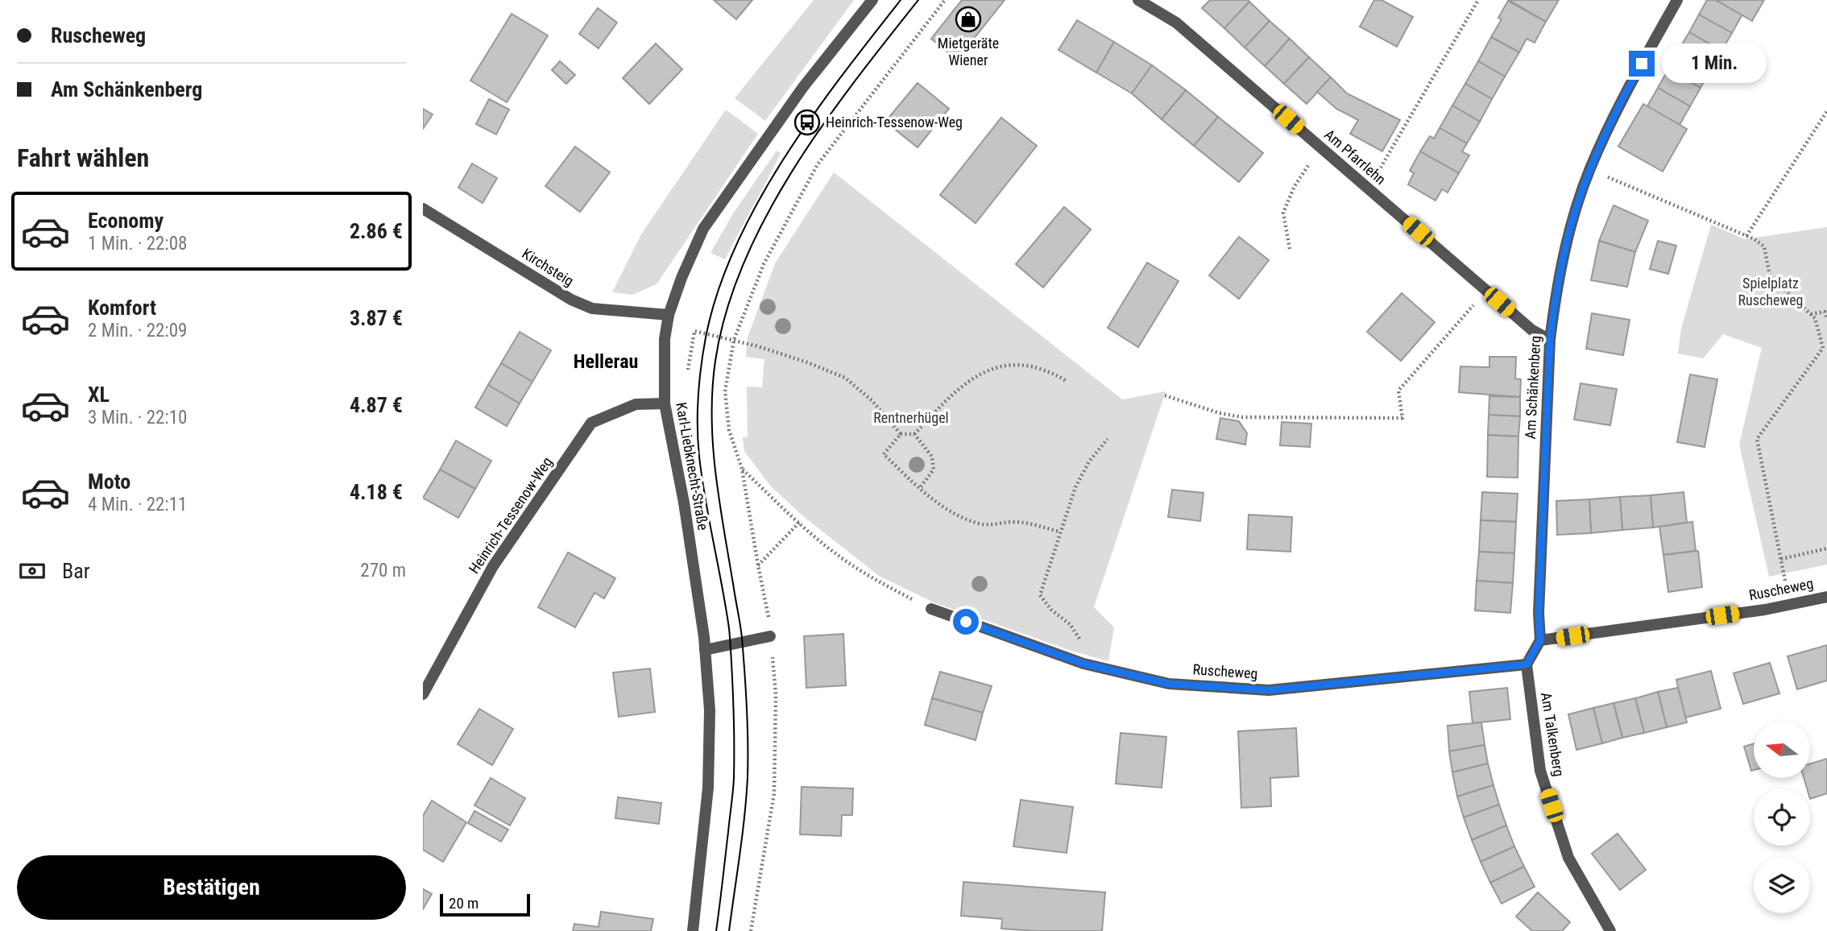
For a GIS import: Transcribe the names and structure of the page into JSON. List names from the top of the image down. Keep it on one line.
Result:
{"streets":{"street":["Am Pfarrlehn","Kirchsteig","Am Schänkenberg","Karl-Liebknecht-Straße","Heinrich-Tessenow-Weg","Ruscheweg","Am Talkenberg"]},"crossings":[["Am Pfarrlehn","Am Schänkenberg"],["Kirchsteig","Karl-Liebknecht-Straße"],["Am Schänkenberg","Ruscheweg"],["Karl-Liebknecht-Straße","Heinrich-Tessenow-Weg"],["Ruscheweg","Am Talkenberg"]],"districts":["Hellerau"],"parks":["Spielplatz Ruscheweg","Rentnerhügel"],"places":{"shop":["Mietgeräte Wiener"],"bus stop":["Heinrich-Tessenow-Weg"]},"scale_bar":"20 m","north":"left","page":{"banner":["Ruscheweg","Am Schänkenberg"],"bubble":"1 Min.","heading":"Fahrt wählen","list":[{"name":"Economy","note":"1 Min. · 22:08","value":"2.86 €"},{"name":"Komfort","note":"2 Min. · 22:09","value":"3.87 €"},{"name":"XL","note":"3 Min. · 22:10","value":"4.87 €"},{"name":"Moto","note":"4 Min. · 22:11","value":"4.18 €"}],"pay":["Bar","270 m"],"buttons":"Bestätigen","scale":"20 m"}}
